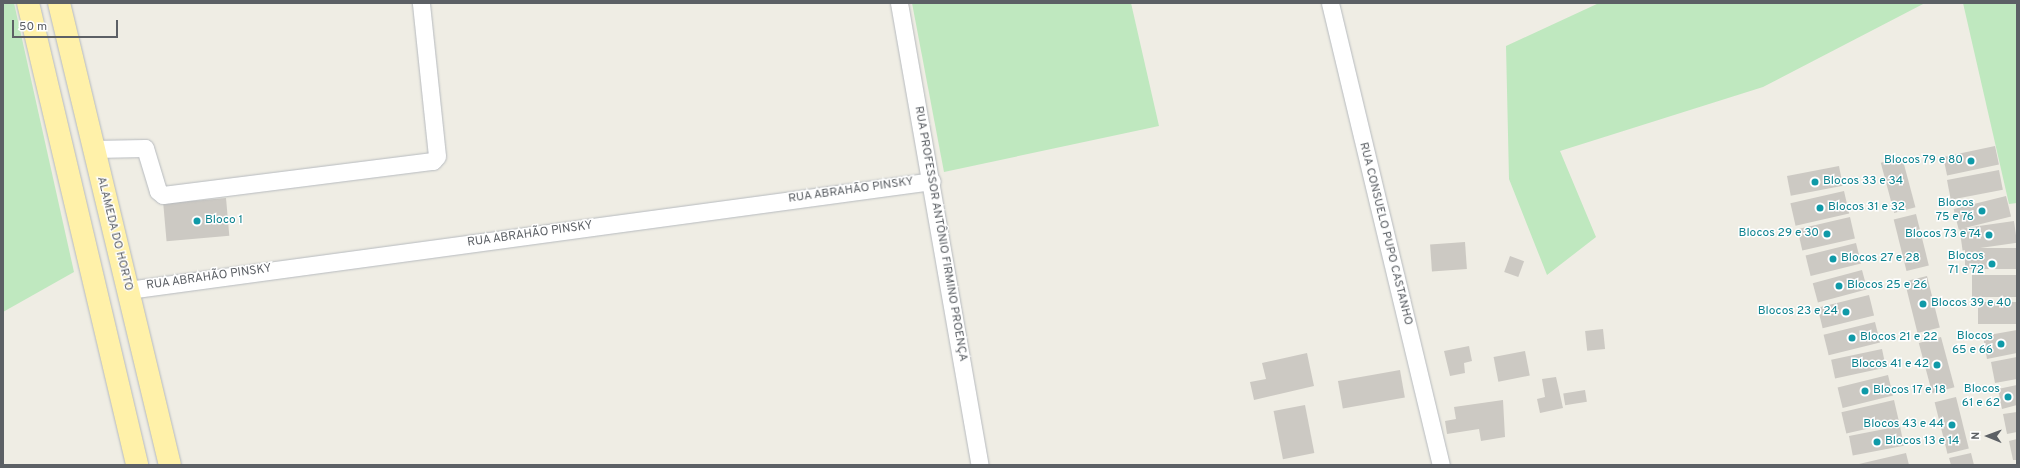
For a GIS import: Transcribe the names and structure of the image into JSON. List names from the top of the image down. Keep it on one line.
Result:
{"streets":{"main road":["ALAMEDA DO HORTO"],"street":["RUA ABRAHÃO PINSKY","RUA PROFESSOR ANTÔNIO FIRMINO PROENÇA","RUA CONSUELO PUPO CASTANHO"]},"crossings":[["RUA ABRAHÃO PINSKY","ALAMEDA DO HORTO"],["RUA ABRAHÃO PINSKY","RUA PROFESSOR ANTÔNIO FIRMINO PROENÇA"]],"places":["Blocos 79 e 80","Blocos 33 e 34","Blocos 31 e 32","Blocos 75 e 76","Bloco 1","Blocos 29 e 30","Blocos 73 e 74","Blocos 27 e 28","Blocos 71 e 72","Blocos 25 e 26","Blocos 39 e 40","Blocos 23 e 24","Blocos 21 e 22","Blocos 65 e 66","Blocos 41 e 42","Blocos 17 e 18","Blocos 61 e 62","Blocos 43 e 44","Blocos 13 e 14"],"scale_bar":"50 m","north":"left"}
